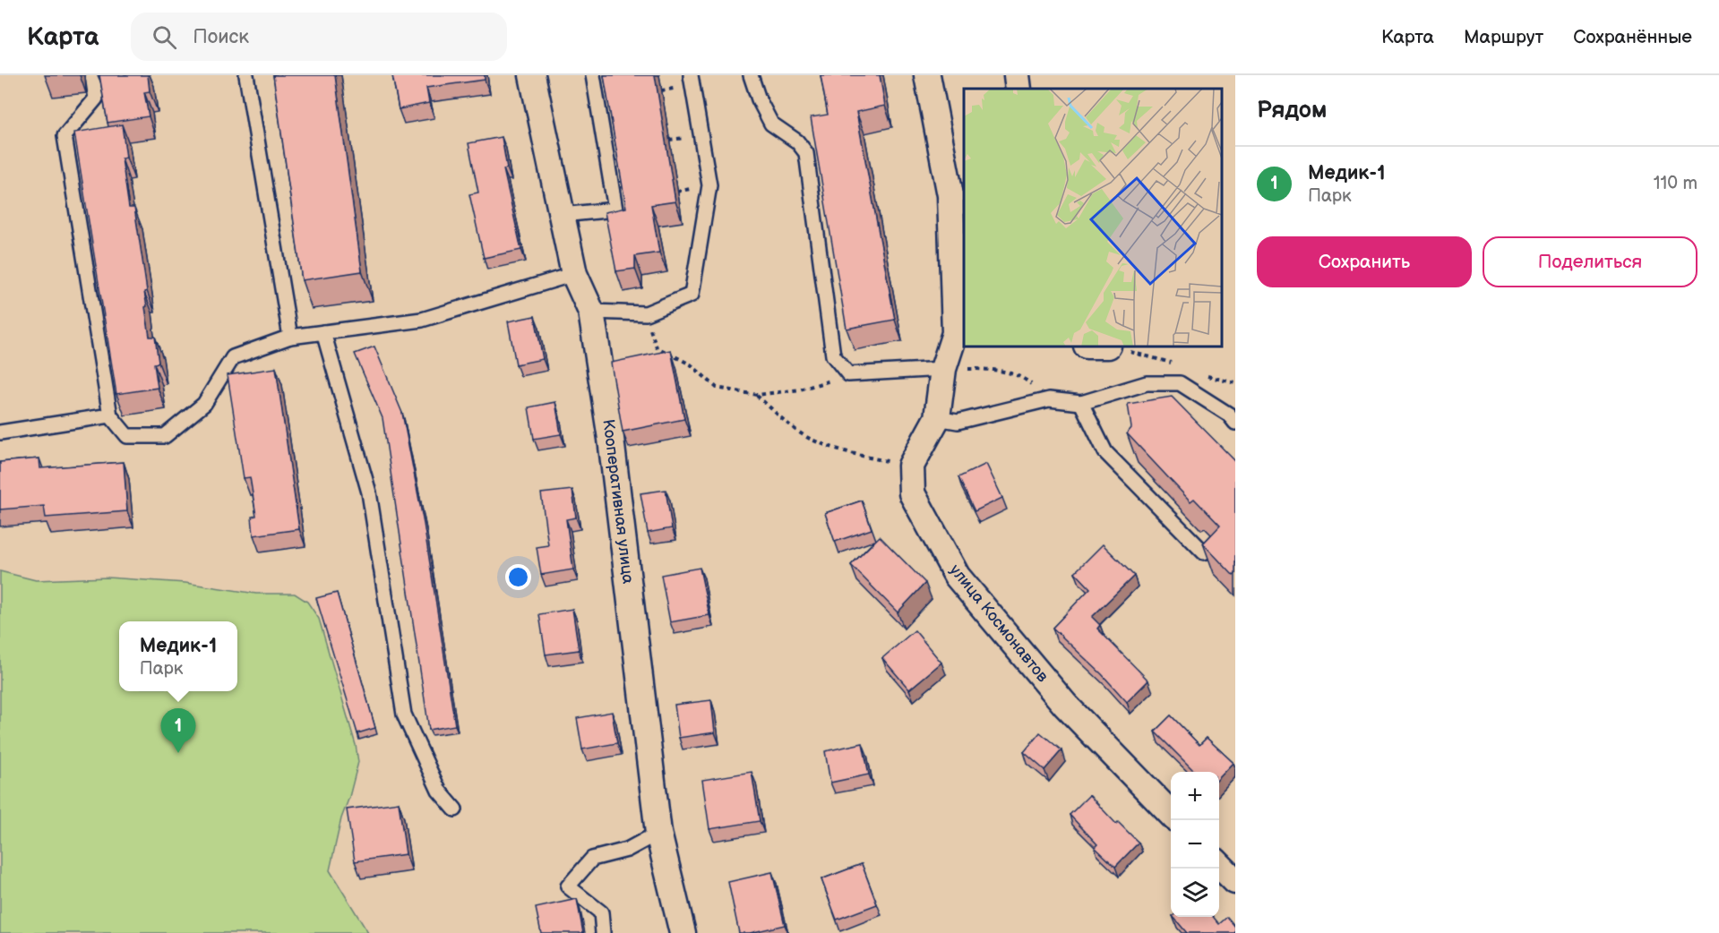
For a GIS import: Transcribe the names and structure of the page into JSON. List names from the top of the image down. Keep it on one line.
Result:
{"streets":{"street":["Кооперативная улица","улица Космонавтов"]},"page":{"header":"Карта","search":"Поиск","nav":["Карта","Маршрут","Сохранённые"],"heading":"Рядом","list":[{"mark":"1","name":"Медик-1","note":"Парк","value":"110 m"}],"buttons":["Сохранить","Поделиться"],"popup":["Медик-1","Парк"],"pins":"1","map_buttons":["+","−"]}}
